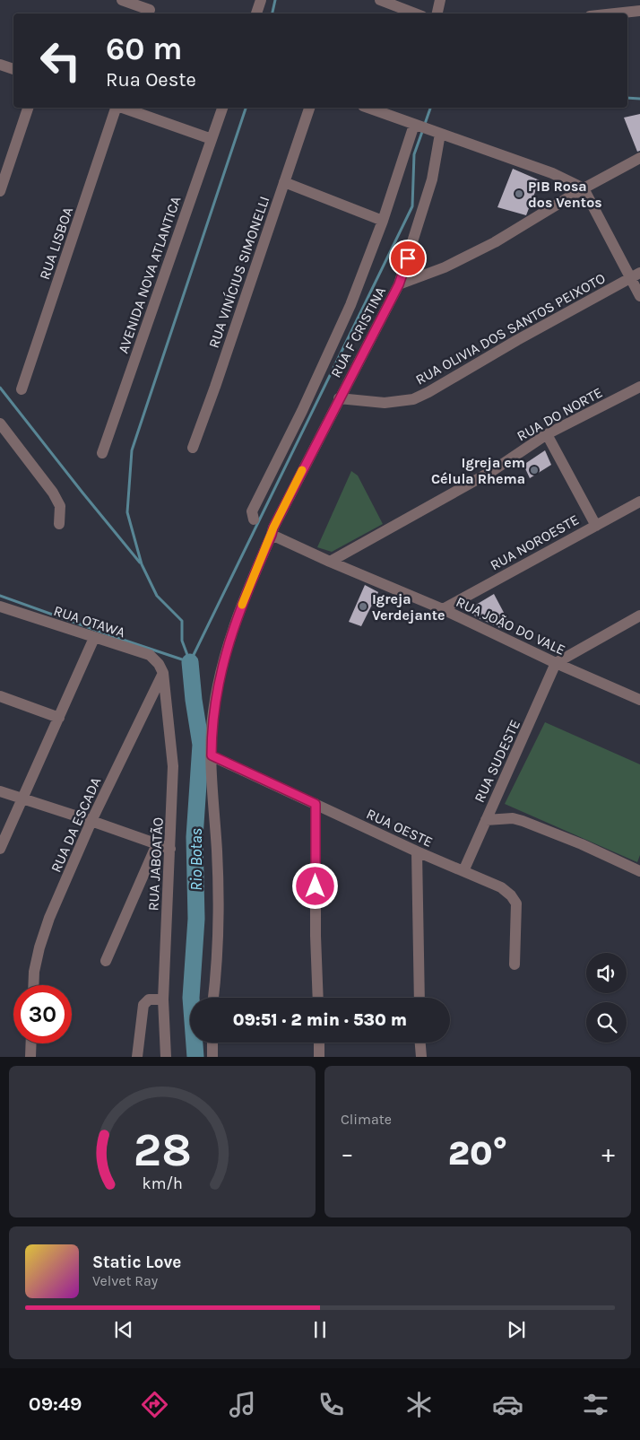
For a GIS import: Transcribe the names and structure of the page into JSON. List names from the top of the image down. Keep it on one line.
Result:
{"streets":{"street":["RUA LISBOA","RUA VINÍCIUS SIMONELLI","AVENIDA NOVA ATLANTICA","RUA OLIVIA DOS SANTOS PEIXOTO","RUA F CRISTINA","RUA DO NORTE","RUA NOROESTE","RUA OTAWA","RUA JOÃO DO VALE","RUA SUDESTE","RUA DA ESCADA","RUA OESTE","RUA JABOATÃO"]},"crossings":[["RUA OLIVIA DOS SANTOS PEIXOTO","RUA F CRISTINA"],["RUA F CRISTINA","RUA JOÃO DO VALE"],["RUA F CRISTINA","RUA OESTE"],["RUA DO NORTE","RUA JOÃO DO VALE"],["RUA NOROESTE","RUA JOÃO DO VALE"],["RUA OTAWA","RUA DA ESCADA"],["RUA OTAWA","RUA JABOATÃO"],["RUA JOÃO DO VALE","RUA SUDESTE"],["RUA SUDESTE","RUA OESTE"],["RUA DA ESCADA","RUA JABOATÃO"]],"water":["Rio Botas"],"places":["PIB Rosa dos Ventos","Igreja em Célula Rhema","Igreja Verdejante"],"page":{"turn":["60 m","Rua Oeste"],"limit":"30","trip":"09:51 · 2 min · 530 m","tile":"Climate","heat":["−","20°","+"],"song":["Static Love","Velvet Ray"],"tabs":"09:49","gauge":["28","km/h"]}}
